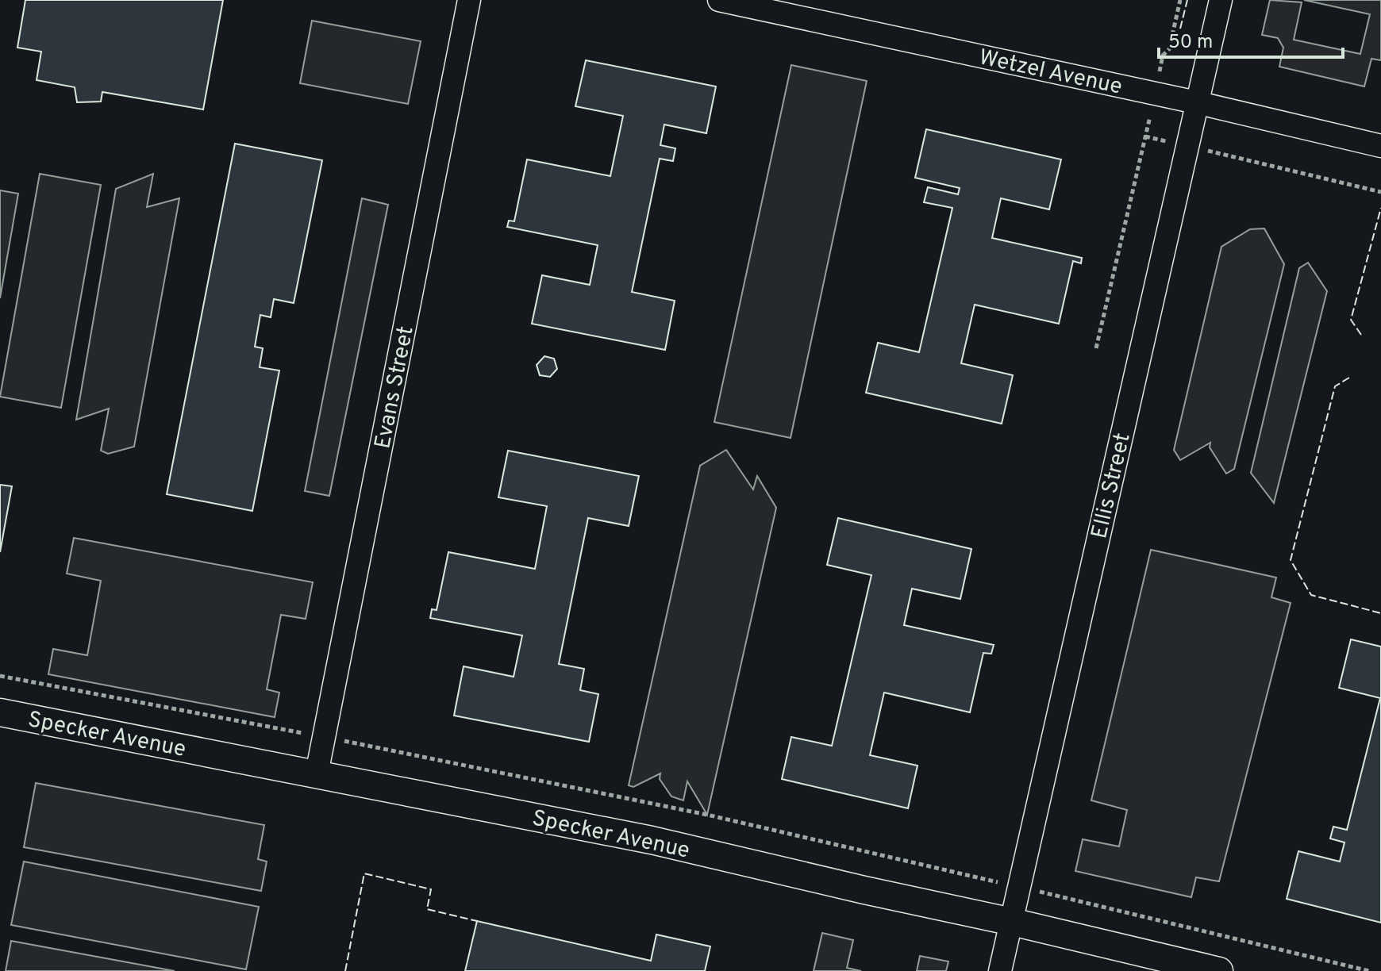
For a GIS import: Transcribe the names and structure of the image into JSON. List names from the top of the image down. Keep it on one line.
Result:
{"streets":{"street":["Wetzel Avenue","Evans Street","Ellis Street","Specker Avenue"]},"crossings":[["Wetzel Avenue","Ellis Street"],["Evans Street","Specker Avenue"],["Ellis Street","Specker Avenue"]],"scale_bar":"50 m"}
